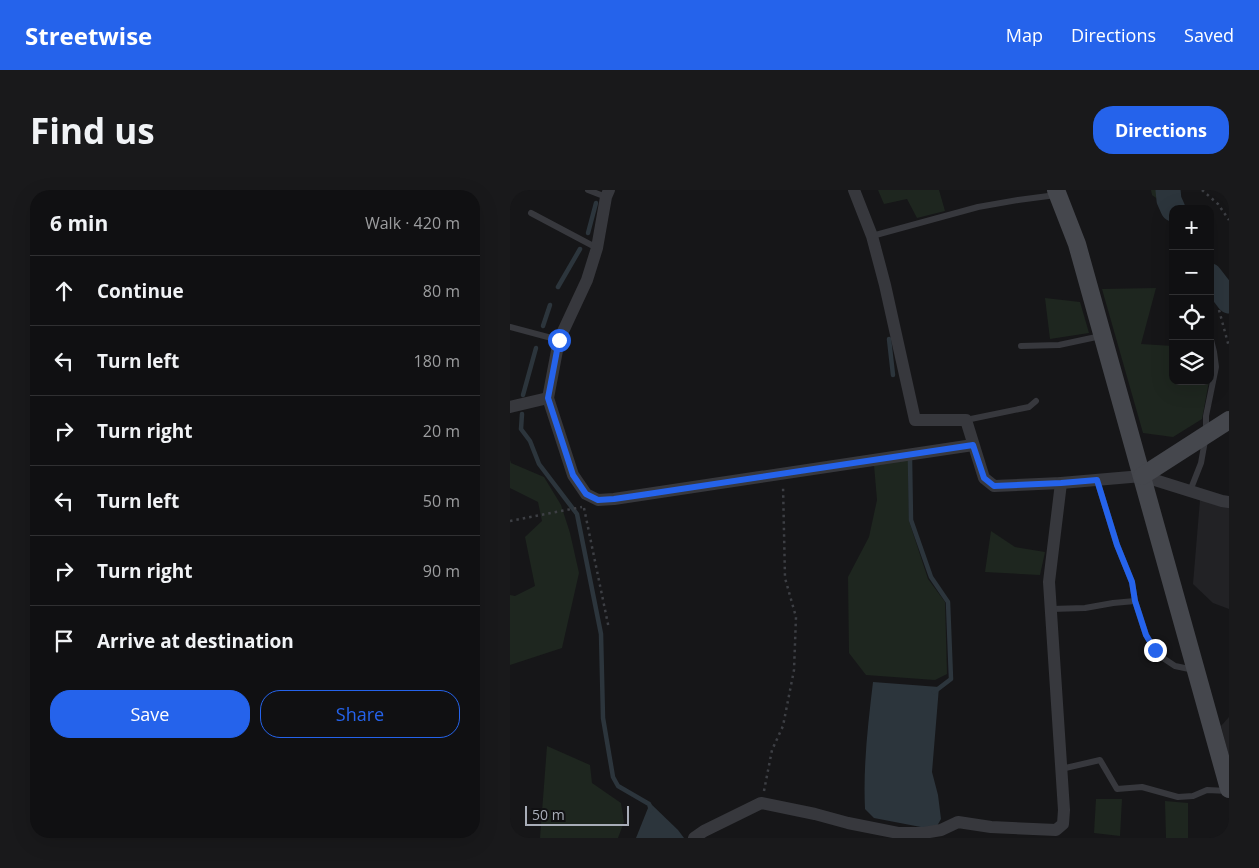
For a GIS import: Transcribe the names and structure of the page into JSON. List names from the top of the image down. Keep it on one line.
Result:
{"scale_bar":"50 m","page":{"header":"Streetwise","nav":["Map","Directions","Saved"],"buttons":["Directions",["Save","Share"]],"title":"Find us","heading":["6 min","Walk · 420 m"],"map_buttons":["+","−"],"list":[["Continue","80 m"],["Turn left","180 m"],["Turn right","20 m"],["Turn left","50 m"],["Turn right","90 m"],"Arrive at destination"],"scale":"50 m"}}
